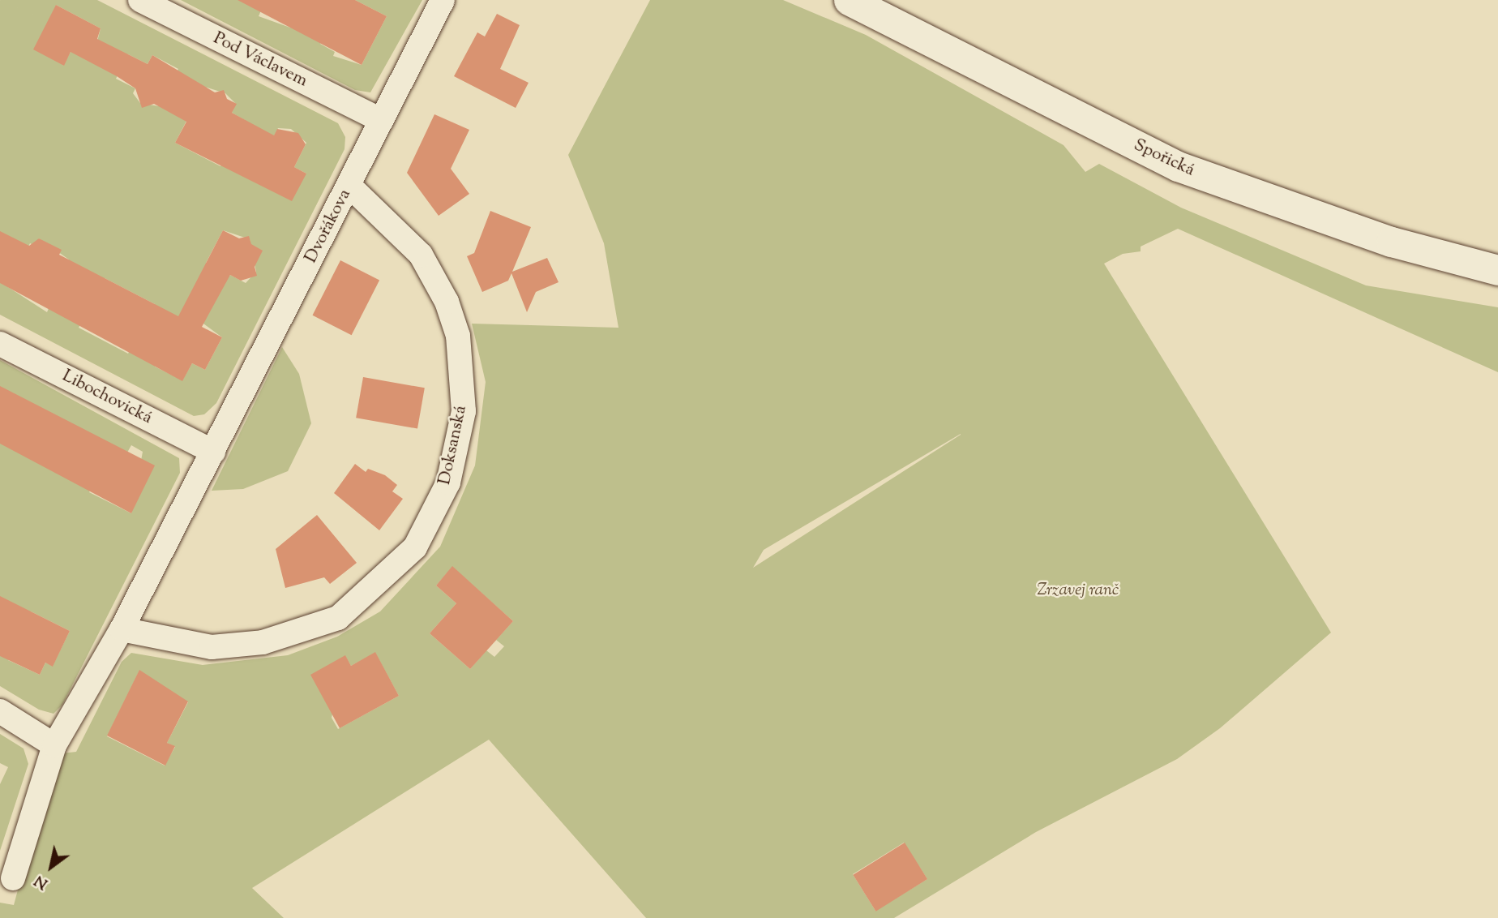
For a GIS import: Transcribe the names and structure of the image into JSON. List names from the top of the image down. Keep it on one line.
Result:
{"streets":{"street":["Pod Václavem","Spořická","Dvořákova","Libochovická","Doksanská"]},"crossings":[["Pod Václavem","Dvořákova"],["Dvořákova","Libochovická"],["Dvořákova","Doksanská"]],"parks":["Zrzavej ranč"],"north":"bottom left"}
